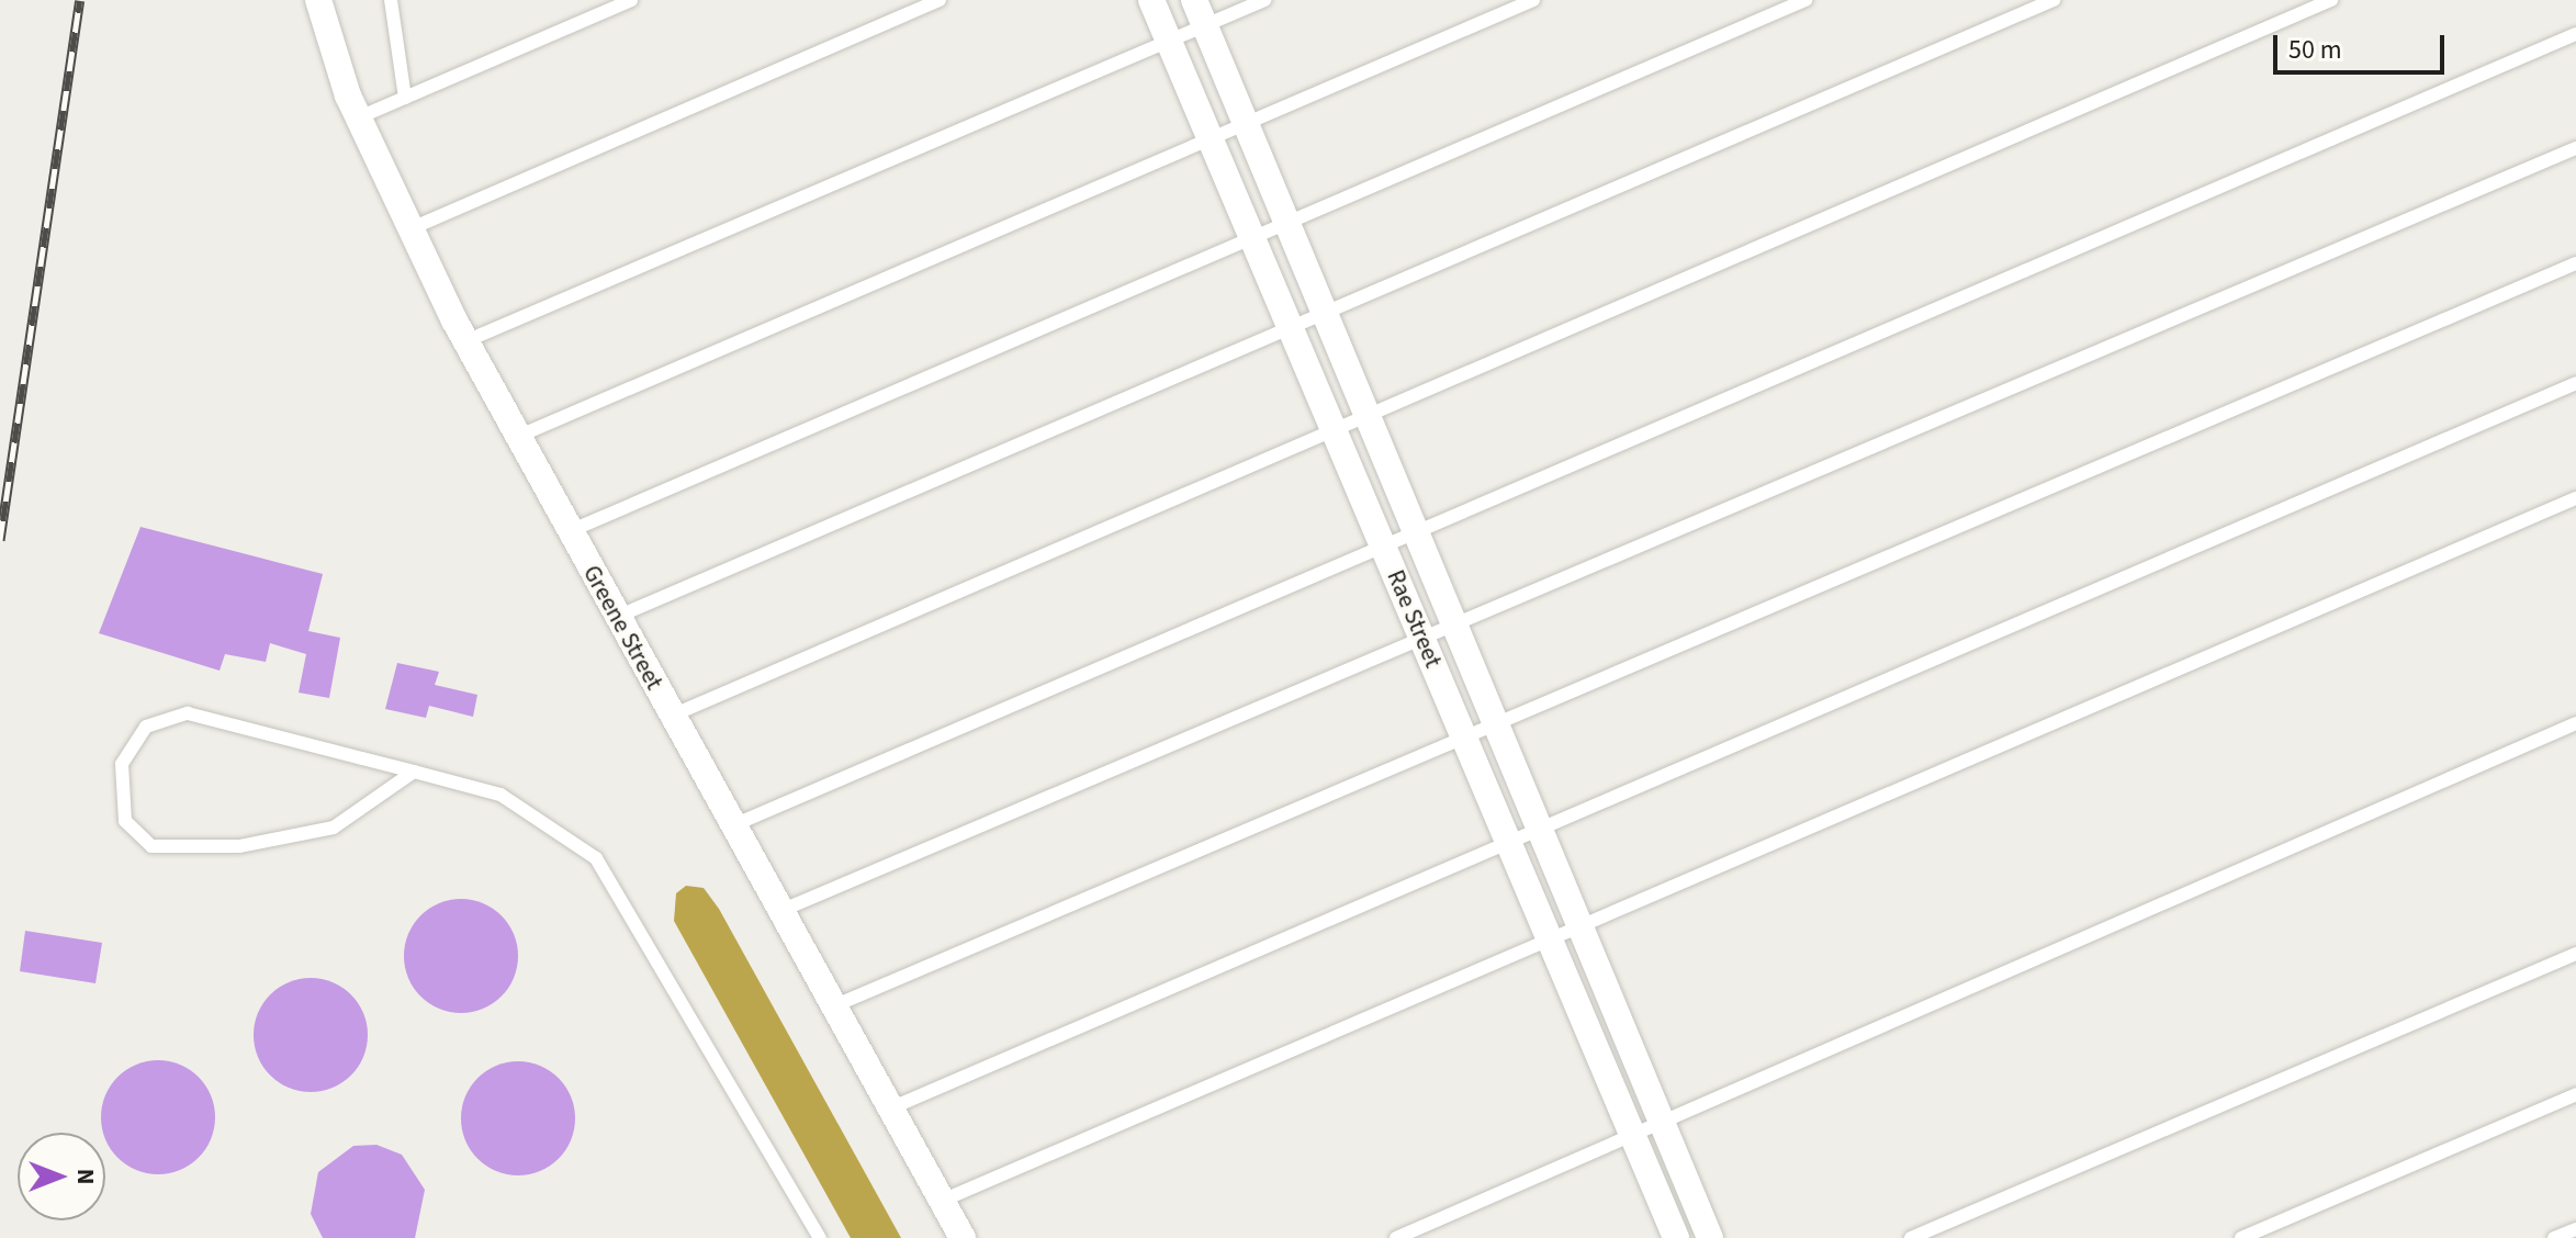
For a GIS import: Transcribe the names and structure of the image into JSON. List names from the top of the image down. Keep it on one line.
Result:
{"streets":{"street":["Rae Street","Greene Street"]},"scale_bar":"50 m","north":"right"}
